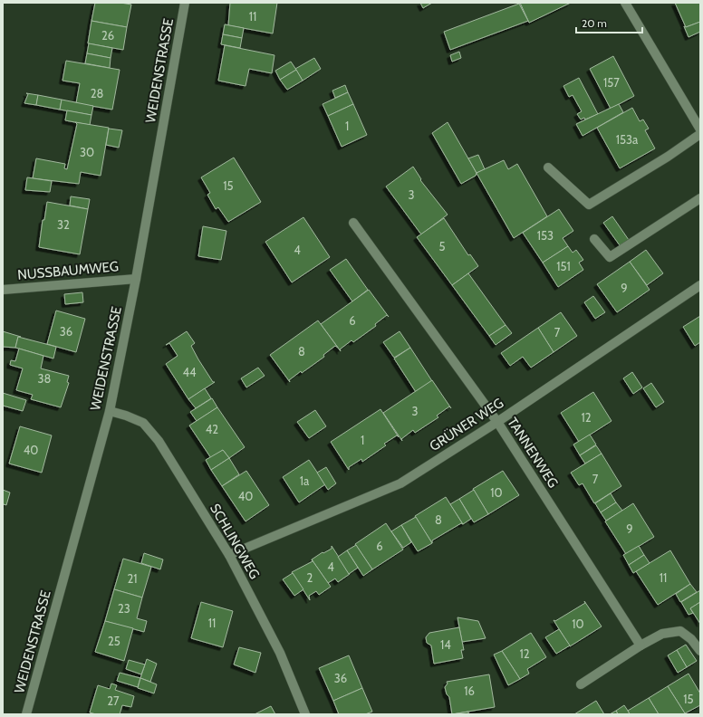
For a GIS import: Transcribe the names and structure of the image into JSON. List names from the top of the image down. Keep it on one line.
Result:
{"streets":{"street":["WEIDENSTRASSE","NUSSBAUMWEG","GRÜNER WEG","TANNENWEG","SCHLINGWEG"]},"crossings":[["WEIDENSTRASSE","NUSSBAUMWEG"],["WEIDENSTRASSE","SCHLINGWEG"],["GRÜNER WEG","TANNENWEG"],["GRÜNER WEG","SCHLINGWEG"]],"house_numbers":["11","26","157","28","1","153a","30","15","3","32","153","5","4","151","9","6","36","7","8","44","38","3","12","42","1","40","7","1a","10","40","8","9","6","4","2","11","21","23","11","10","25","14","12","36","16","15","27"],"scale_bar":"20 m"}
